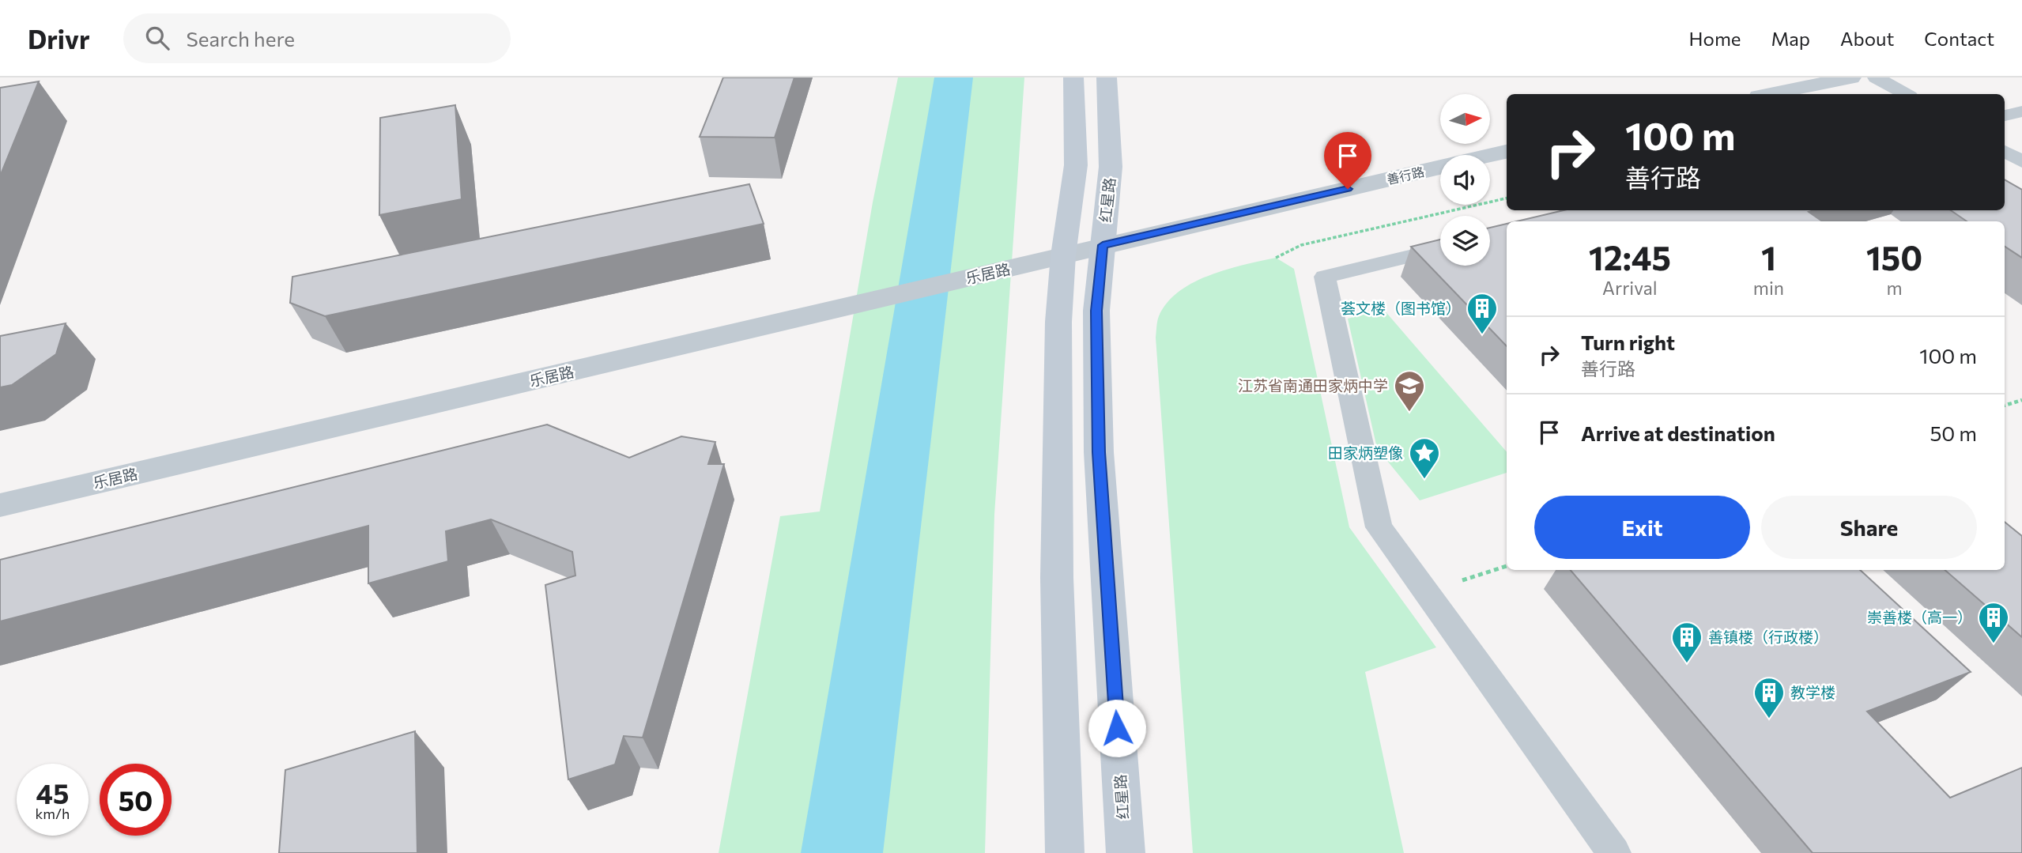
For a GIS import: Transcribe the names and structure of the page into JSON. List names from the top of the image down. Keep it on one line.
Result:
{"streets":{"main road":["红星路"],"street":["善行路","乐居路"]},"crossings":[["善行路","红星路"],["善行路","乐居路"],["红星路","乐居路"]],"places":{"building":["荟文楼（图书馆）","崇善楼（高一）","善镇楼（行政楼）","教学楼"],"school or university":["江苏省南通田家炳中学"],"place":["田家炳塑像"]},"north":"right","page":{"header":"Drivr","search":"Search here","nav":["Home","Map","About","Contact"],"turn":["100 m","善行路"],"eta":["12:45","Arrival","1","min","150","m"],"list":[{"name":"Turn right","note":"善行路","value":"100 m"},{"name":"Arrive at destination","value":"50 m"}],"buttons":["Exit","Share"],"speed":"45 km/h","limit":"50"}}
